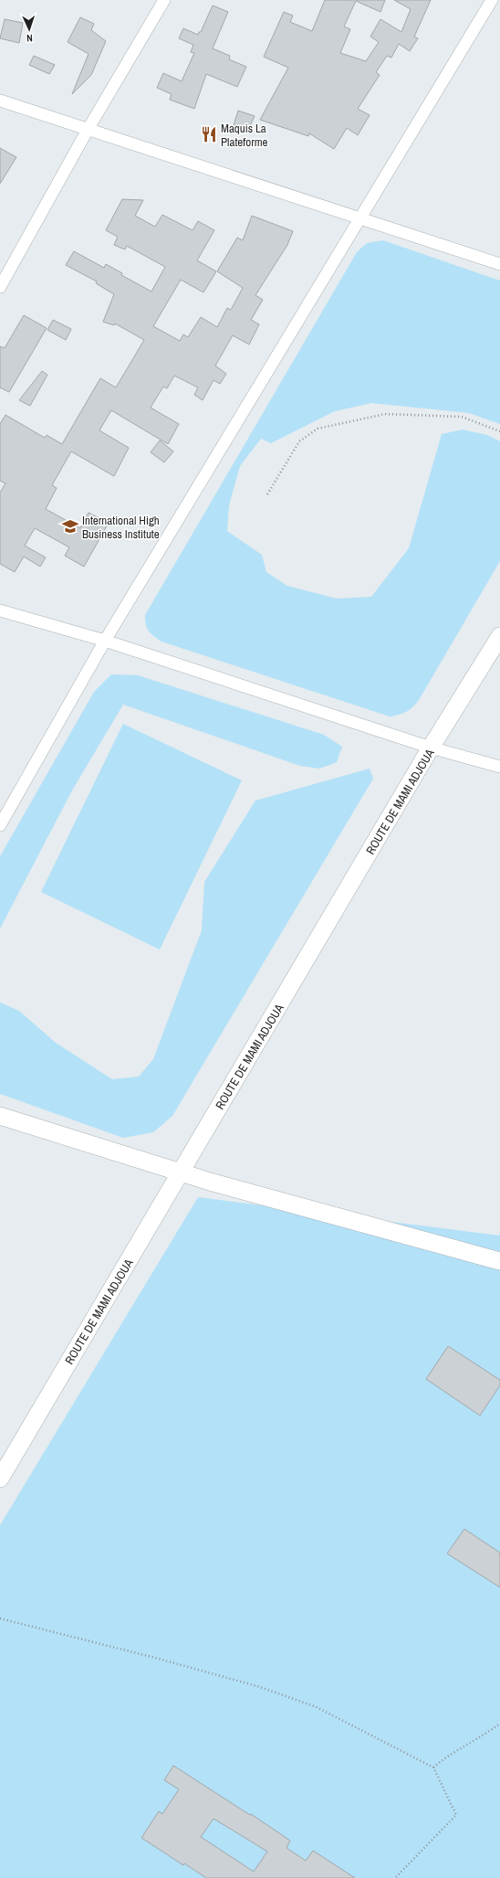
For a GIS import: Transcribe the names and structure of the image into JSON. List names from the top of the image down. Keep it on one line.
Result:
{"streets":{"street":["ROUTE DE MAMI ADJOUA"]},"places":{"restaurant":["Maquis La Plateforme"],"school or university":["International High Business Institute"]},"north":"bottom"}
